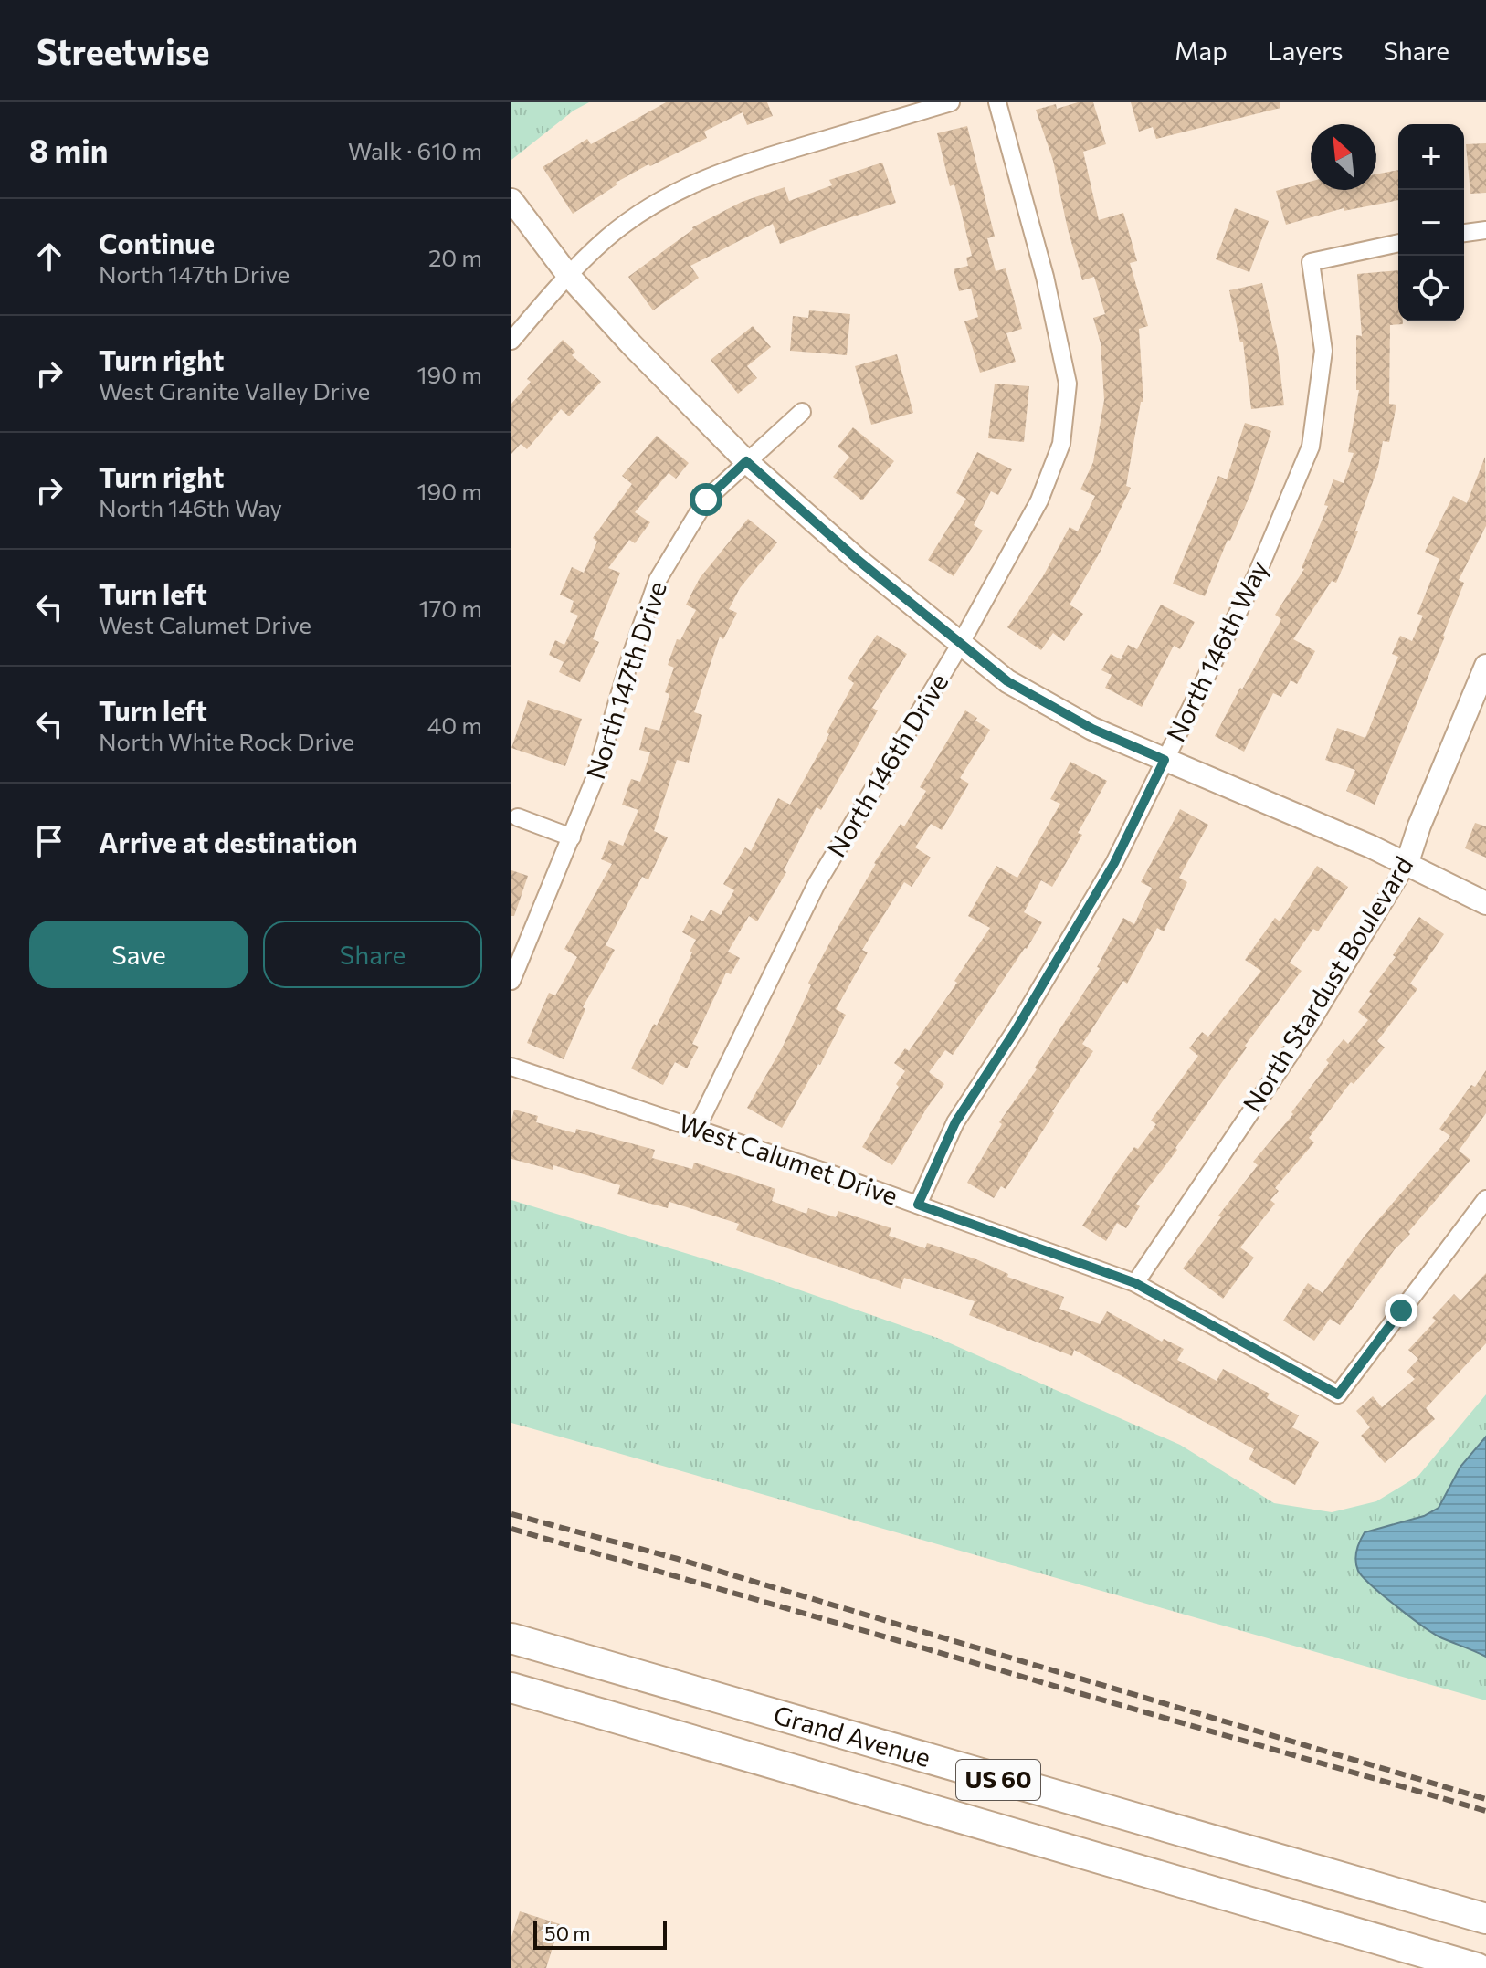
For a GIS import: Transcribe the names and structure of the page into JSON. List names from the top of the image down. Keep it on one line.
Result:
{"streets":{"highway":["Grand Avenue","US 60"],"street":["North 146th Way","North 147th Drive","North 146th Drive","North Stardust Boulevard","West Calumet Drive"]},"crossings":[["North 146th Way","West Calumet Drive"],["North 146th Drive","West Calumet Drive"],["North Stardust Boulevard","West Calumet Drive"]],"scale_bar":"50 m","north":"top left","page":{"header":"Streetwise","nav":["Map","Layers","Share"],"heading":["8 min","Walk · 610 m"],"map_buttons":["+","−"],"list":[["Continue","North 147th Drive","20 m"],["Turn right","West Granite Valley Drive","190 m"],["Turn right","North 146th Way","190 m"],["Turn left","West Calumet Drive","170 m"],["Turn left","North White Rock Drive","40 m"],"Arrive at destination"],"buttons":["Save","Share"],"scale":"50 m"}}
